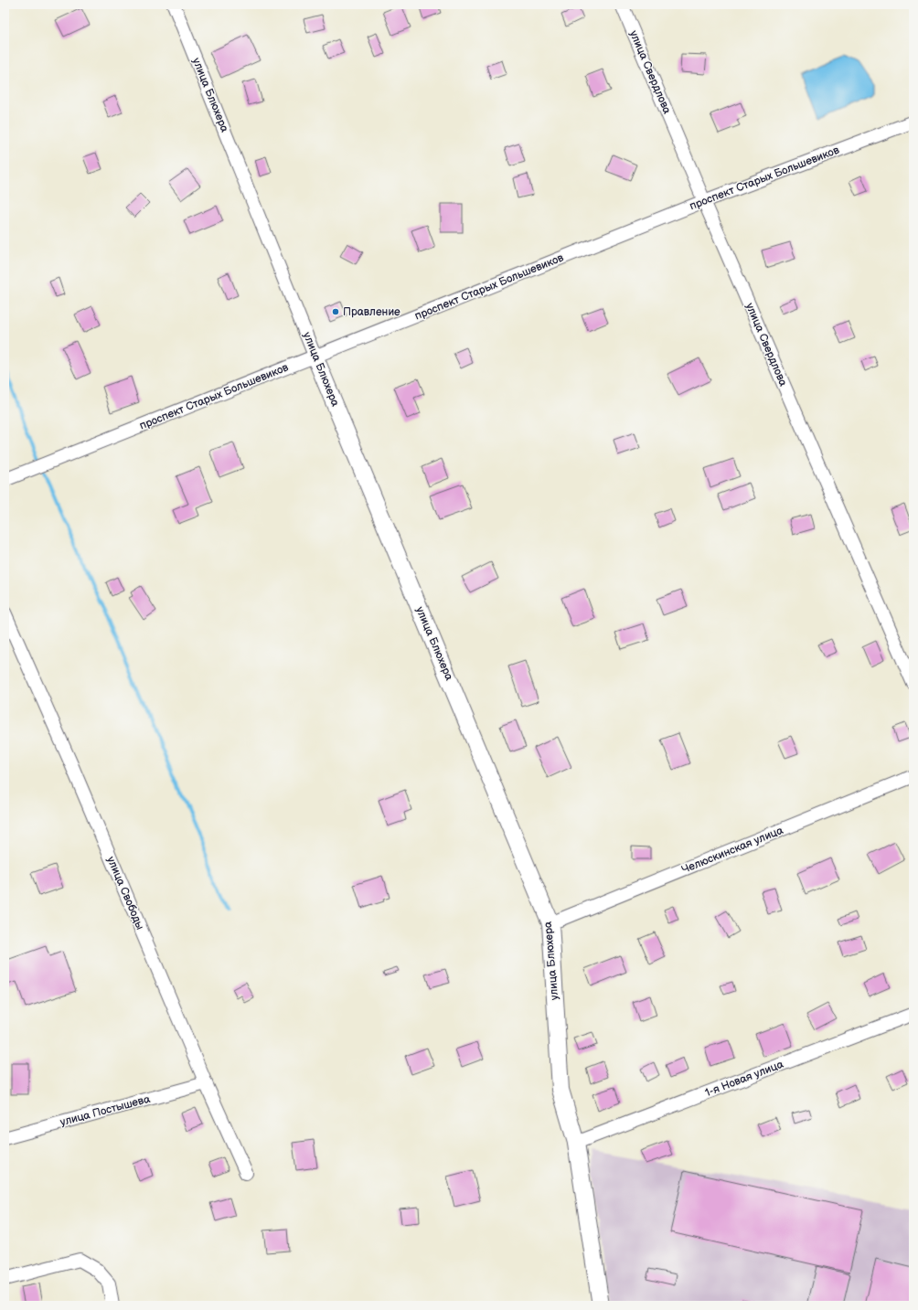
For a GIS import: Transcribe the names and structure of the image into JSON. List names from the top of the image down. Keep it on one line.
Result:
{"streets":{"street":["улица Свердлова","улица Блюхера","проспект Старых Большевиков","Челюскинская улица","улица Свободы","1-я Новая улица","улица Постышева"]},"crossings":[["улица Свердлова","проспект Старых Большевиков"],["улица Блюхера","проспект Старых Большевиков"],["улица Блюхера","Челюскинская улица"],["улица Блюхера","1-я Новая улица"],["улица Свободы","улица Постышева"]],"places":["Правление"]}
